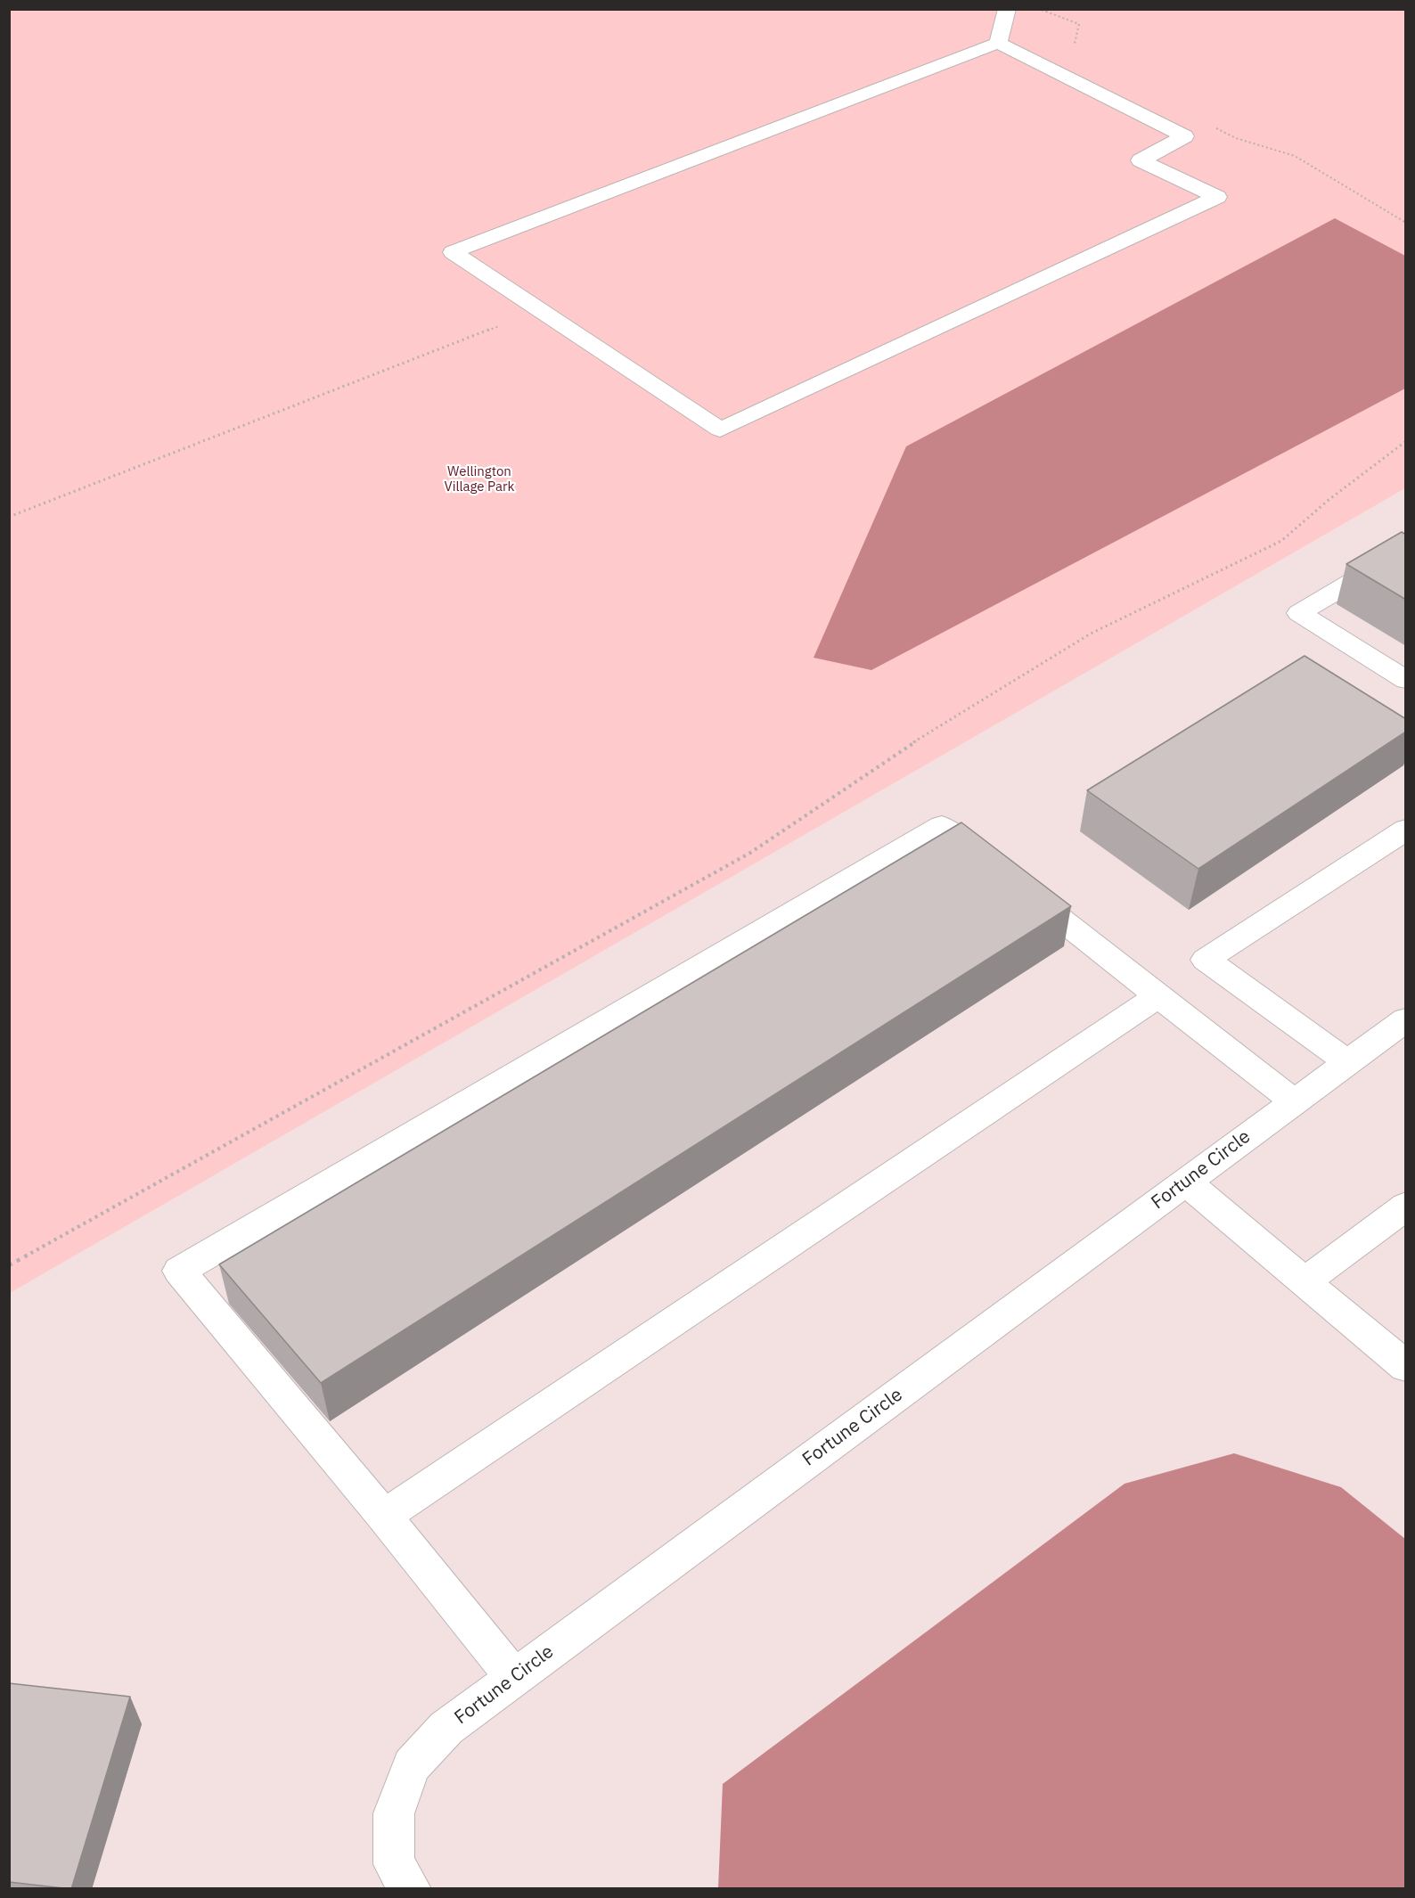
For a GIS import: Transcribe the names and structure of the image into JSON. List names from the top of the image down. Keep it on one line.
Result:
{"streets":{"street":["Fortune Circle"]},"parks":["Wellington Village Park"]}
